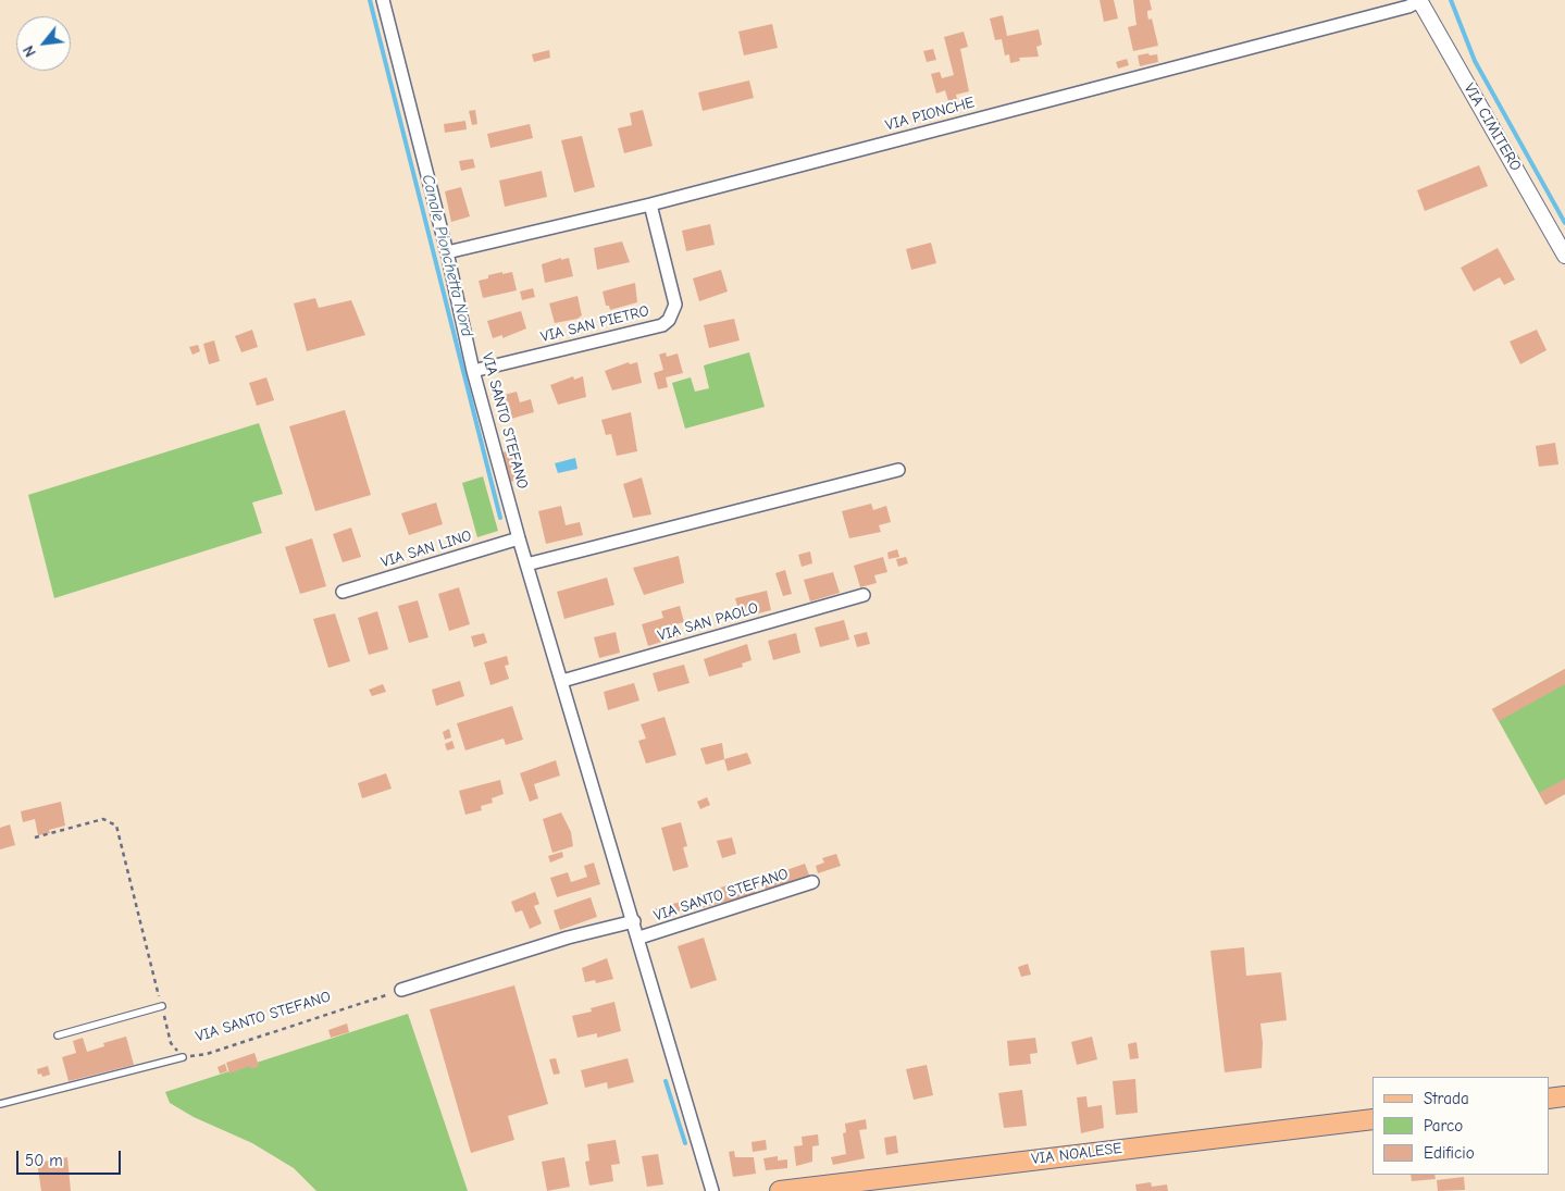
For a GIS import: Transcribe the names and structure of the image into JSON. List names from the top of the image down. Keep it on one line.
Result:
{"streets":{"main road":["VIA NOALESE"],"street":["VIA PIONCHE","VIA CIMITERO","VIA SAN PIETRO","VIA SANTO STEFANO","VIA SAN LINO","VIA SAN PAOLO"]},"crossings":[["VIA PIONCHE","VIA CIMITERO"],["VIA PIONCHE","VIA SAN PIETRO"],["VIA PIONCHE","VIA SANTO STEFANO"],["VIA SAN PIETRO","VIA SANTO STEFANO"],["VIA SANTO STEFANO","VIA SAN LINO"],["VIA SANTO STEFANO","VIA SAN PAOLO"]],"water":["Canale Pionchetta Nord"],"legend":["Strada","Parco","Edificio"],"scale_bar":"50 m","north":"bottom left"}
